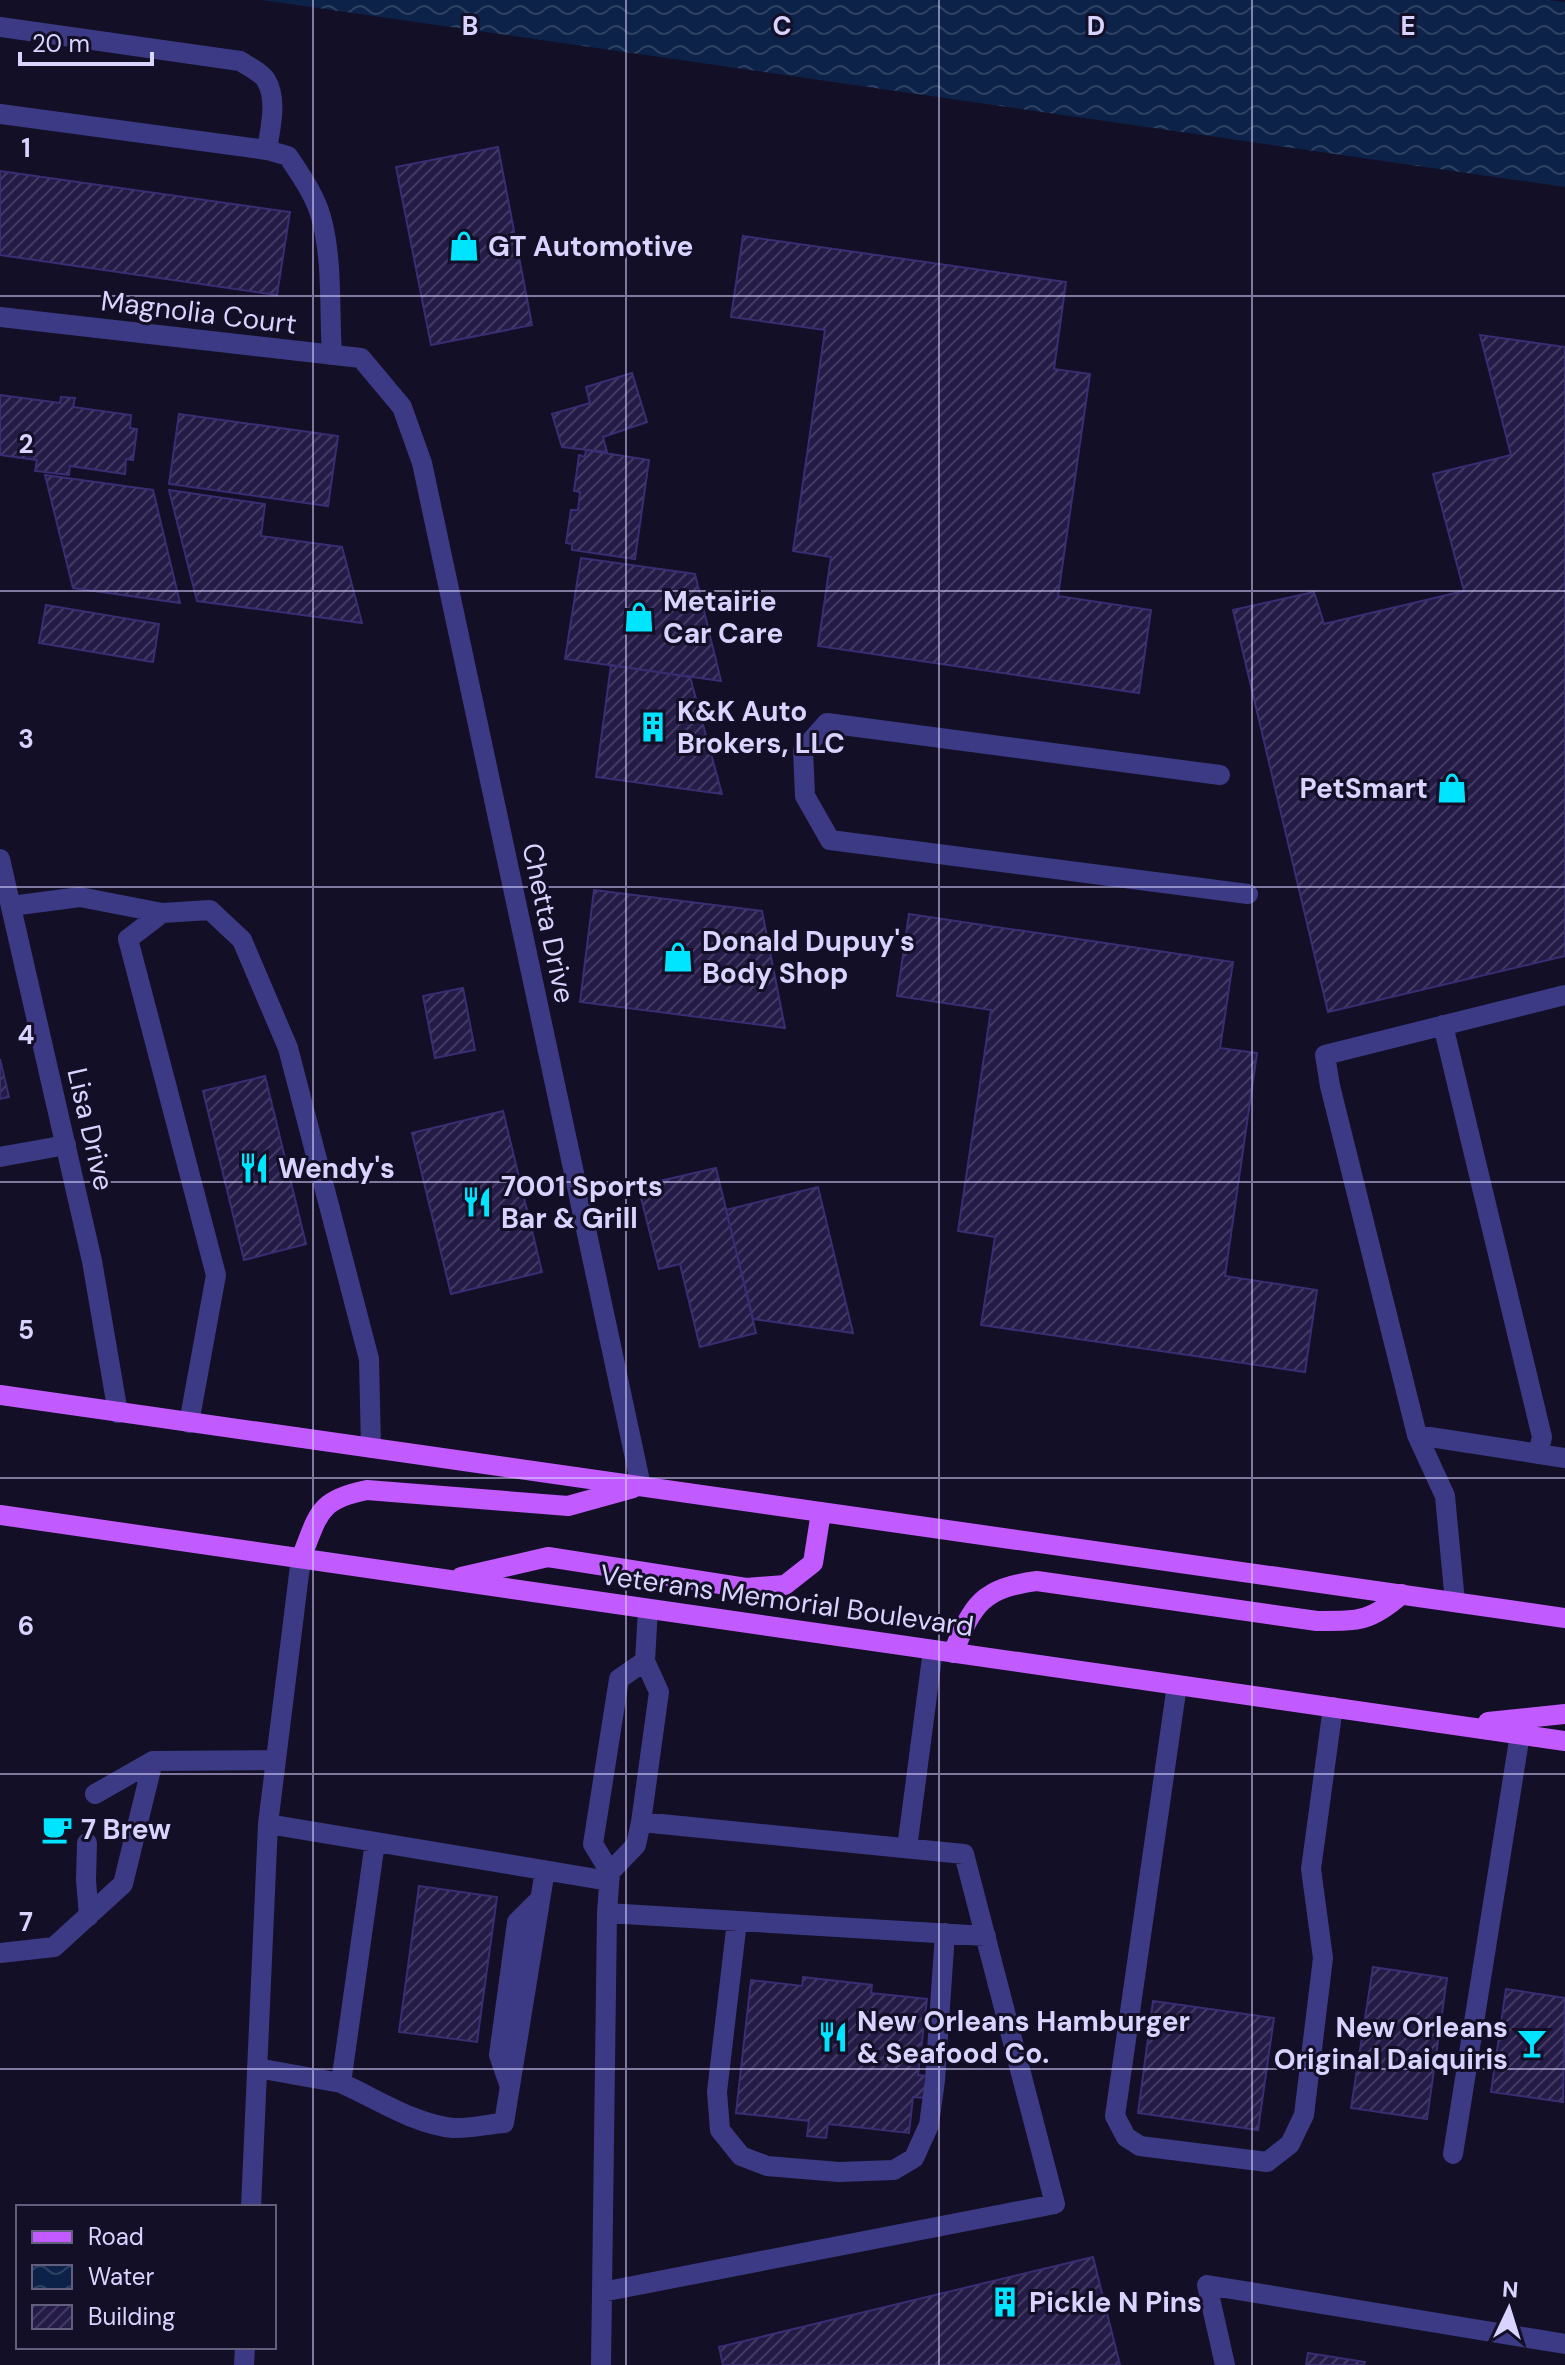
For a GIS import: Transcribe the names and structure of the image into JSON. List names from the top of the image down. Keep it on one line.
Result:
{"streets":{"main road":["Veterans Memorial Boulevard"],"street":["Magnolia Court","Chetta Drive","Lisa Drive"]},"crossings":[["Magnolia Court","Chetta Drive"]],"places":{"shop":["GT Automotive","Metairie Car Care","PetSmart","Donald Dupuy's Body Shop"],"building":["K&K Auto Brokers, LLC","Pickle N Pins"],"restaurant":["Wendy's","7001 Sports Bar & Grill","New Orleans Hamburger & Seafood Co."],"cafe":["7 Brew"],"bar":["New Orleans Original Daiquiris"]},"legend":["Road","Water","Building"],"scale_bar":"20 m","north":"top","grid":{"columns":["B","C","D","E"],"rows":["1","2","3","4","5","6","7"]}}
